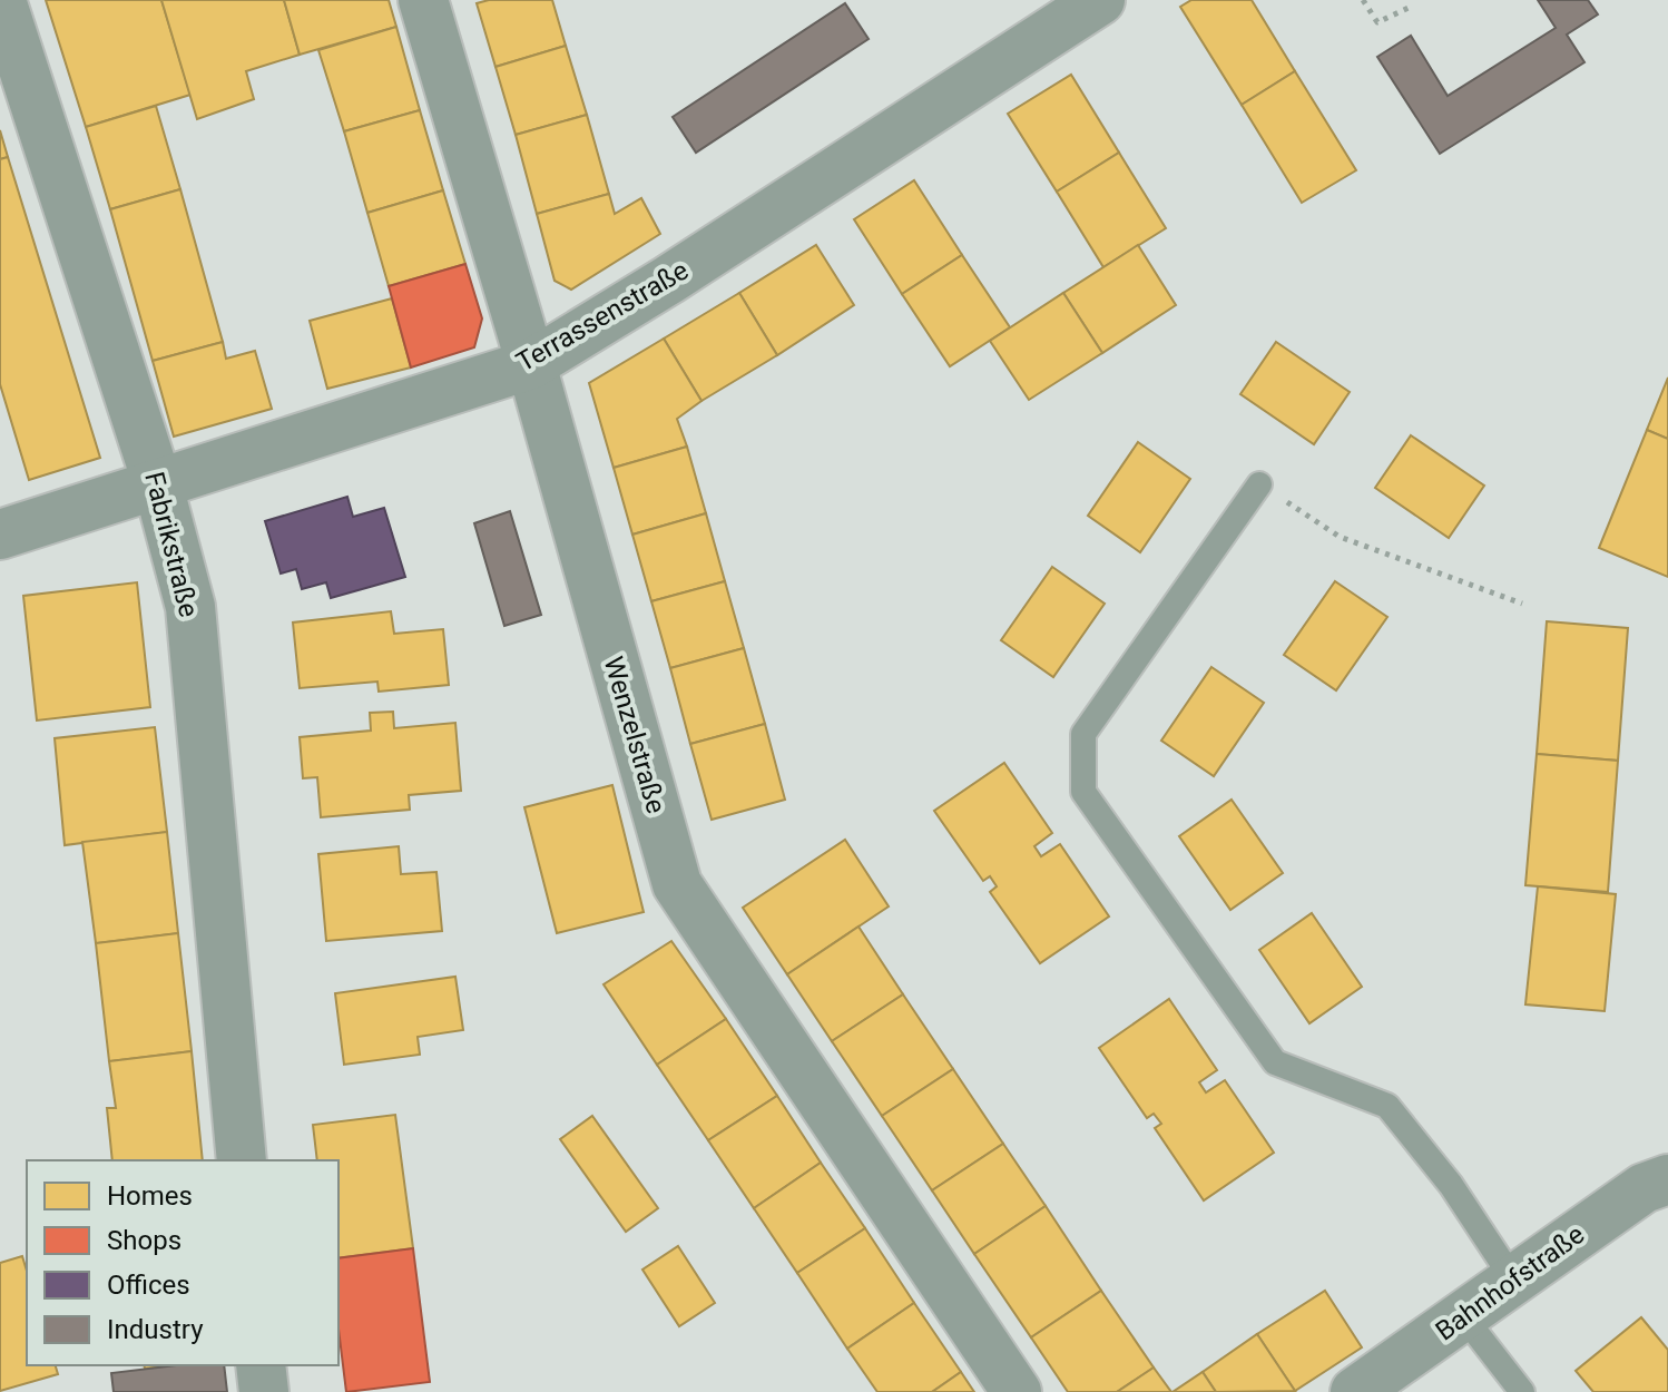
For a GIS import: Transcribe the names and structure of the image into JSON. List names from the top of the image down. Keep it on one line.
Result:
{"streets":{"street":["Terrassenstraße","Fabrikstraße","Wenzelstraße","Bahnhofstraße"]},"crossings":[["Terrassenstraße","Fabrikstraße"],["Terrassenstraße","Wenzelstraße"]],"legend":["Homes","Shops","Offices","Industry"]}
